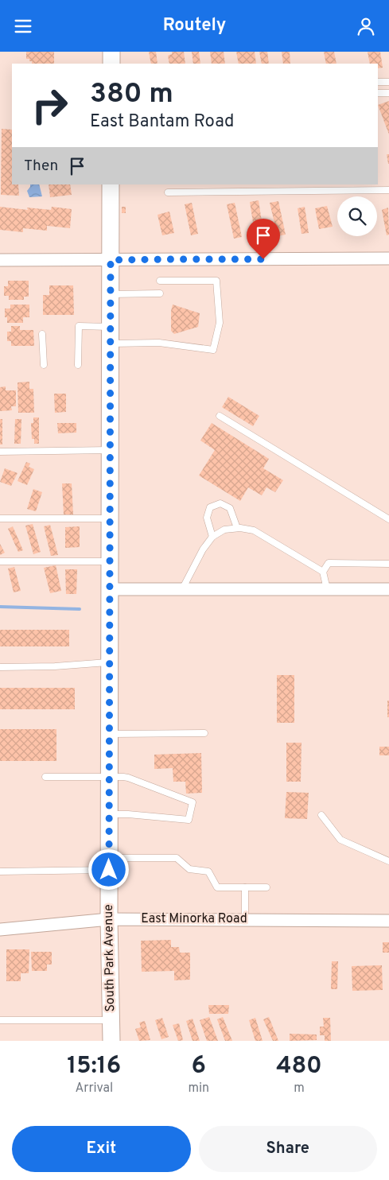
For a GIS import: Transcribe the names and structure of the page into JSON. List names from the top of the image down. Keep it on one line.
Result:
{"streets":{"main road":["South Park Avenue"],"street":["East Minorka Road"]},"crossings":[["East Minorka Road","South Park Avenue"]],"page":{"header":"Routely","turn":["380 m","East Bantam Road"],"then":"Then","eta":["15:16","Arrival","6","min","480","m"],"buttons":["Exit","Share"]}}
